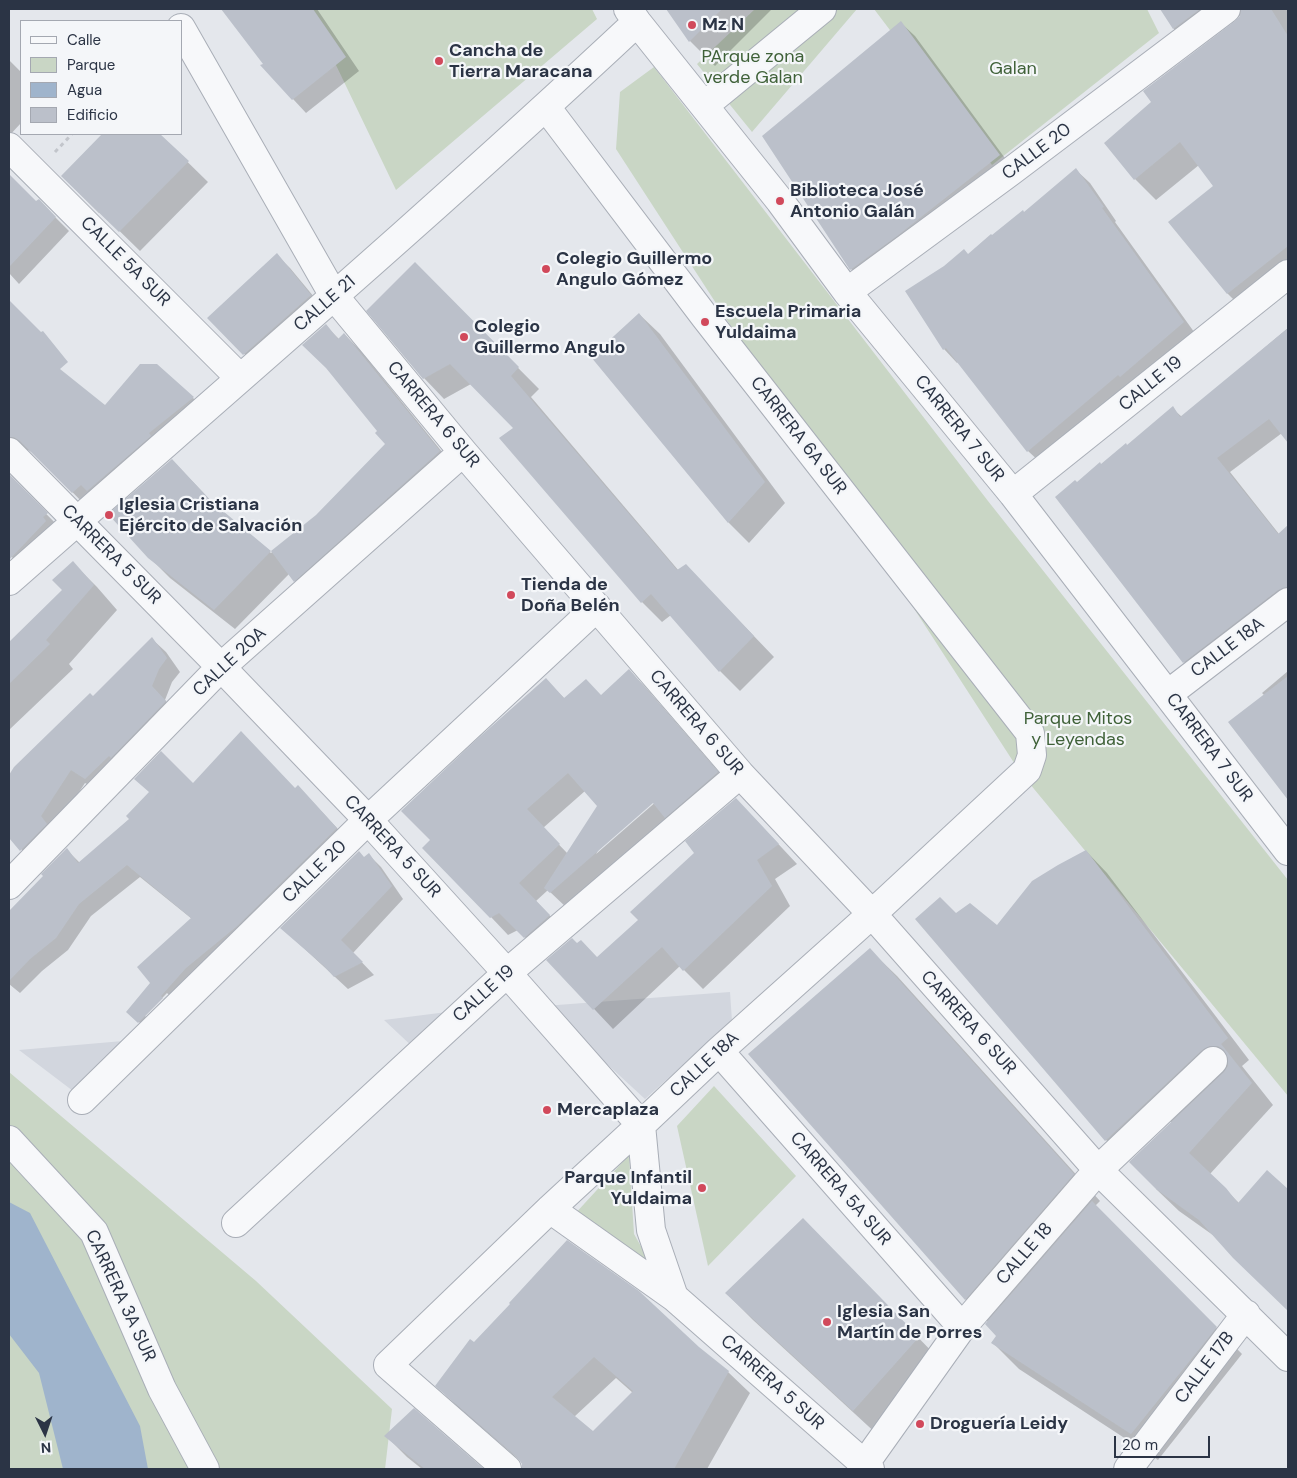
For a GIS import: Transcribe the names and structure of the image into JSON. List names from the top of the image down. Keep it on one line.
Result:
{"streets":{"street":["CALLE 20","CALLE 5A SUR","CALLE 21","CALLE 19","CARRERA 6 SUR","CARRERA 7 SUR","CARRERA 6A SUR","CARRERA 5 SUR","CALLE 18A","CALLE 20A","CARRERA 5A SUR","CALLE 18","CARRERA 3A SUR","CALLE 17B"]},"crossings":[["CALLE 20","CARRERA 6 SUR"],["CALLE 20","CARRERA 7 SUR"],["CALLE 20","CARRERA 5 SUR"],["CALLE 5A SUR","CALLE 21"],["CALLE 21","CARRERA 6 SUR"],["CALLE 21","CARRERA 7 SUR"],["CALLE 21","CARRERA 6A SUR"],["CALLE 21","CARRERA 5 SUR"],["CALLE 19","CARRERA 6 SUR"],["CALLE 19","CARRERA 7 SUR"],["CALLE 19","CARRERA 5 SUR"],["CARRERA 6 SUR","CALLE 18A"],["CARRERA 6 SUR","CALLE 20A"],["CARRERA 6 SUR","CALLE 18"],["CARRERA 6 SUR","CALLE 17B"],["CARRERA 7 SUR","CALLE 18A"],["CARRERA 6A SUR","CALLE 18A"],["CARRERA 5 SUR","CALLE 18A"],["CARRERA 5 SUR","CALLE 20A"],["CARRERA 5 SUR","CALLE 18"],["CALLE 18A","CARRERA 5A SUR"],["CARRERA 5A SUR","CALLE 18"]],"parks":["PArque zona verde Galan","Galan","Parque Mitos y Leyendas"],"places":["Mz N","Cancha de Tierra Maracana","Biblioteca José Antonio Galán","Colegio Guillermo Angulo Gómez","Escuela Primaria Yuldaima","Colegio Guillermo Angulo","Iglesia Cristiana Ejército de Salvación","Tienda de Doña Belén","Mercaplaza","Parque Infantil Yuldaima","Iglesia San Martín de Porres","Droguería Leidy"],"legend":["Calle","Parque","Agua","Edificio"],"scale_bar":"20 m","north":"bottom"}
